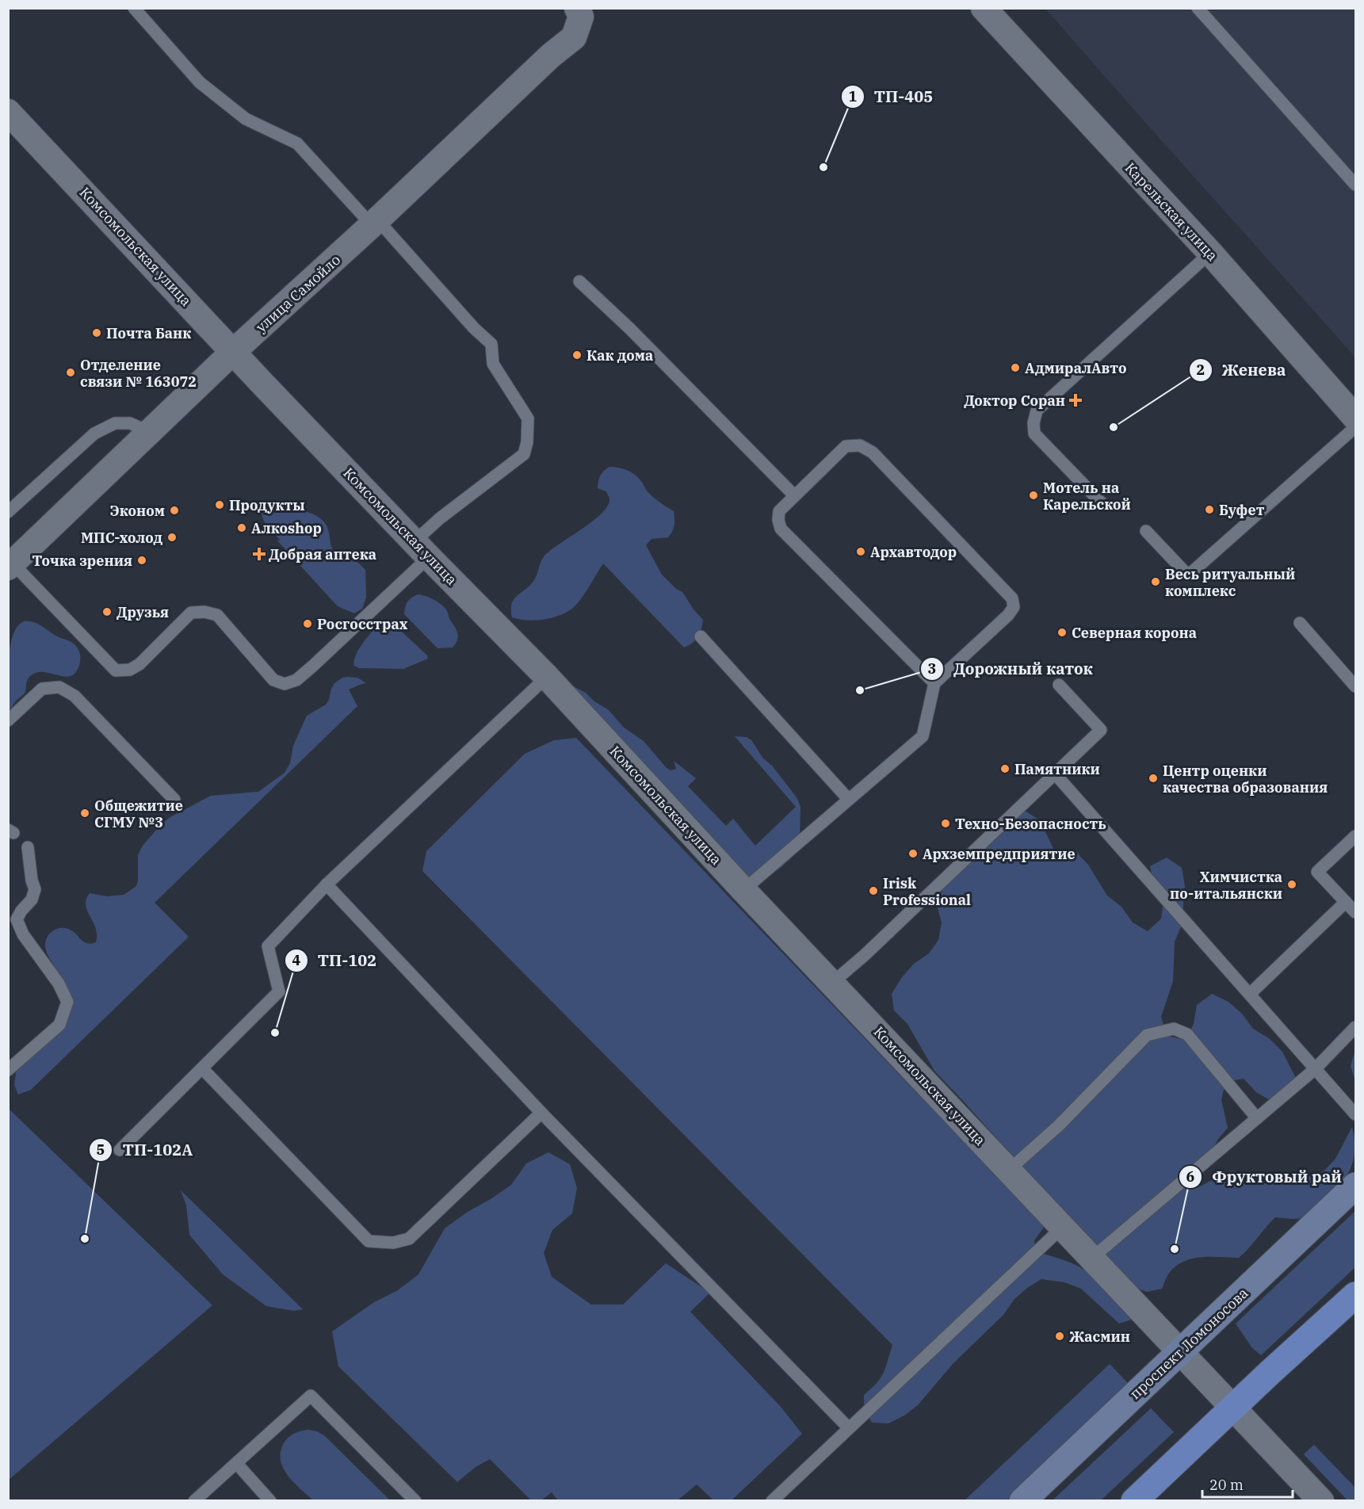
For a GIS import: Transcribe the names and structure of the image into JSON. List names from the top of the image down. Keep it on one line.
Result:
{"streets":{"main road":["проспект Ломоносова"],"street":["Карельская улица","Комсомольская улица","улица Самойло"]},"crossings":[["Комсомольская улица","улица Самойло"],["Комсомольская улица","проспект Ломоносова"]],"places":{"other":["ТП-405","Почта Банк","Как дома","АдмиралАвто","Отделение связи № 163072","Женева","Мотель на Карельской","Продукты","Буфет","Эконом","Алкоshop","МПС-холод","Архавтодор","Точка зрения","Весь ритуальный комплекс","Друзья","Росгосстрах","Северная корона","Дорожный каток","Памятники","Центр оценки качества образования","Общежитие СГМУ №3","Техно-Безопасность","Архземпредприятие","Химчистка по-итальянски","Irisk Professional","ТП-102","ТП-102А","Фруктовый рай","Жасмин"],"health":["Доктор Соран","Добрая аптека"]},"scale_bar":"20 m"}
